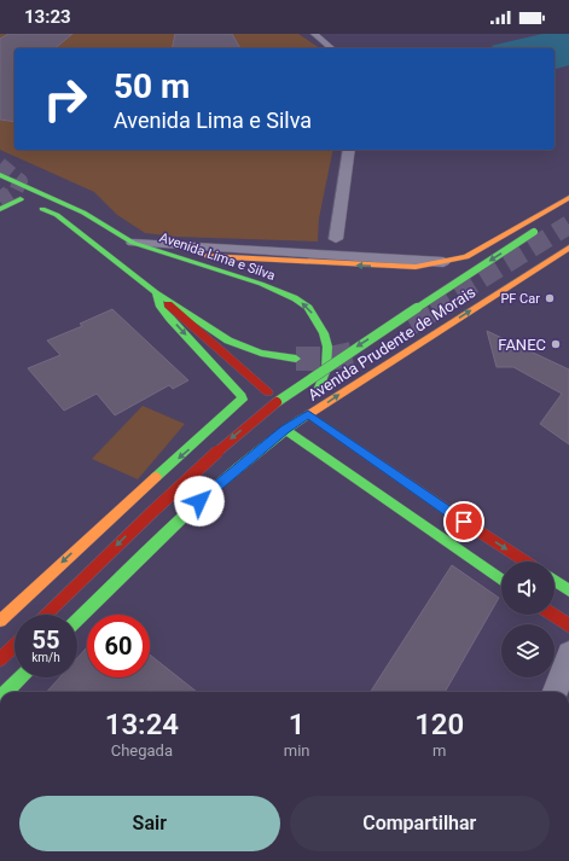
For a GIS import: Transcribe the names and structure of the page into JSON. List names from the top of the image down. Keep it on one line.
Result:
{"streets":{"main road":["Avenida Lima e Silva","Avenida Prudente de Morais"]},"crossings":[["Avenida Lima e Silva","Avenida Prudente de Morais"]],"places":["PF Car","FANEC"],"page":{"status":"13:23","turn":["50 m","Avenida Lima e Silva"],"speed":"55 km/h","limit":"60","eta":["13:24","Chegada","1","min","120","m"],"buttons":["Sair","Compartilhar"]}}
